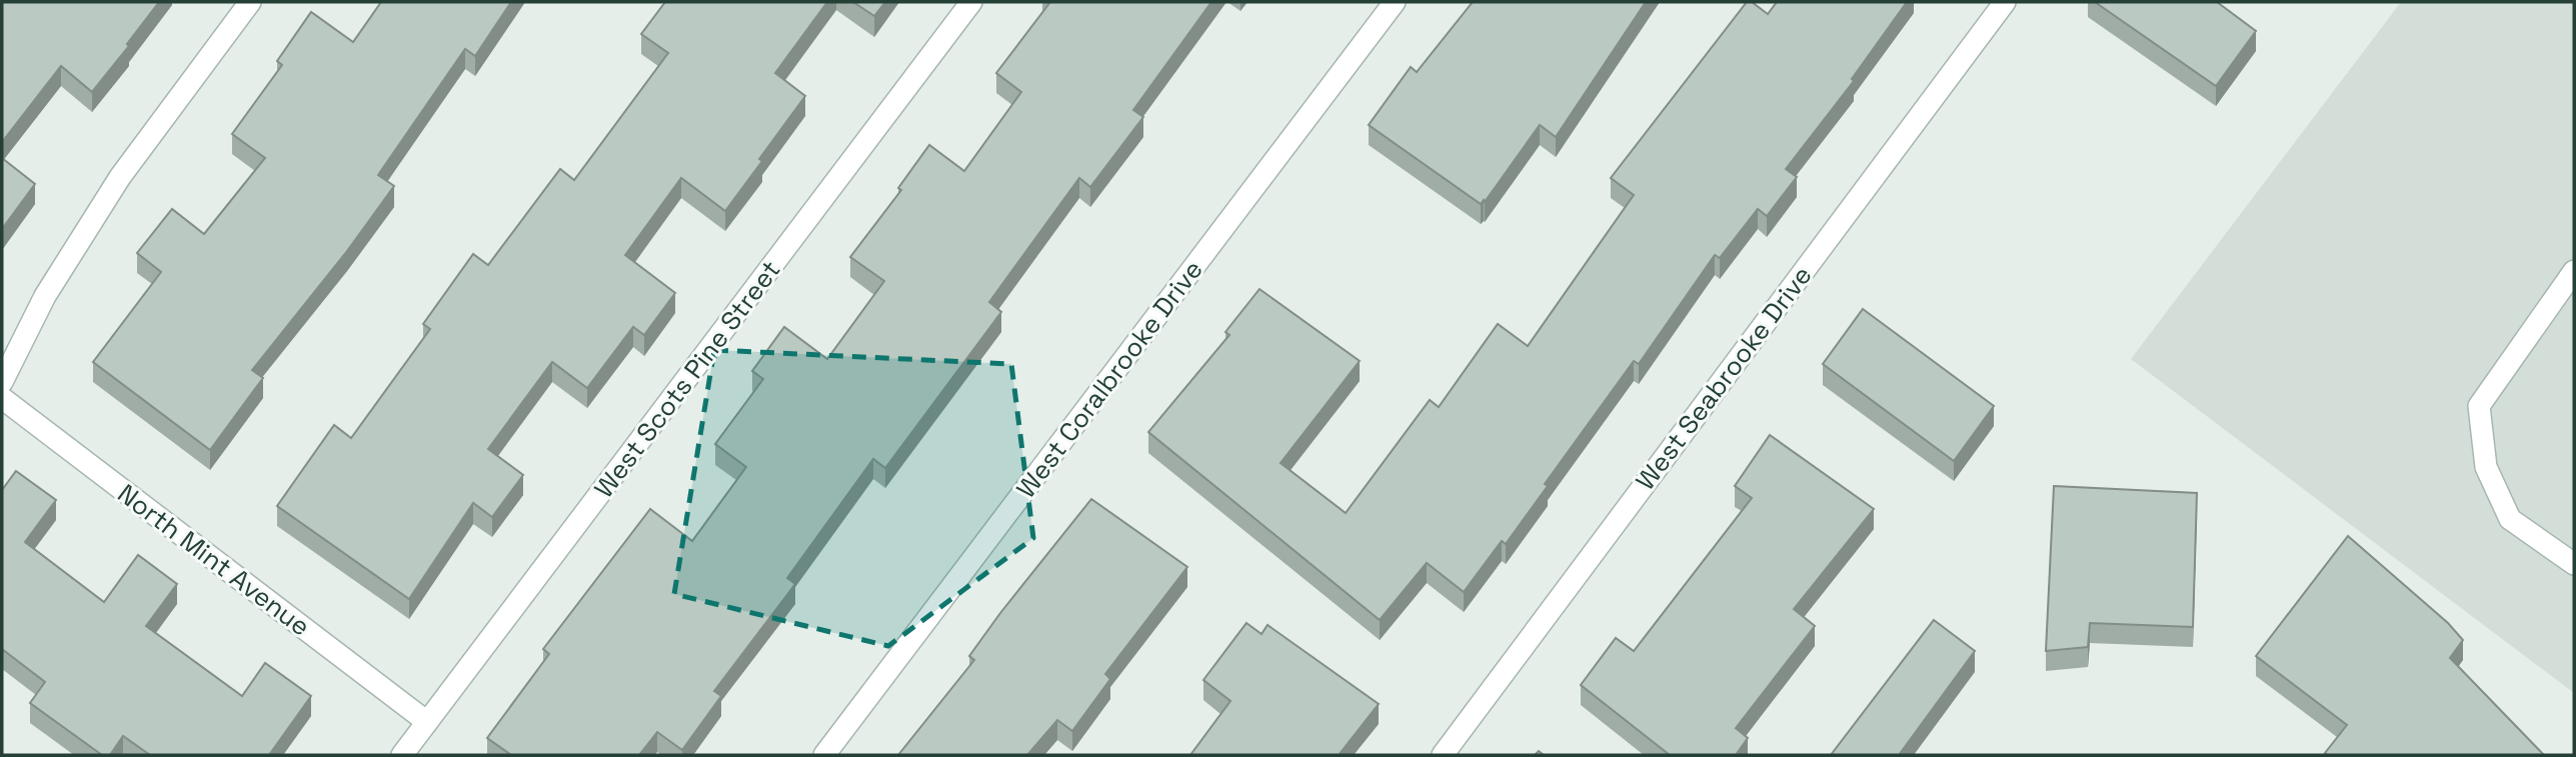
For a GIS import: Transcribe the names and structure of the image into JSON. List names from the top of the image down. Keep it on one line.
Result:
{"streets":{"street":["West Seabrooke Drive","West Scots Pine Street","West Coralbrooke Drive","North Mint Avenue"]},"crossings":[["West Scots Pine Street","North Mint Avenue"]]}
